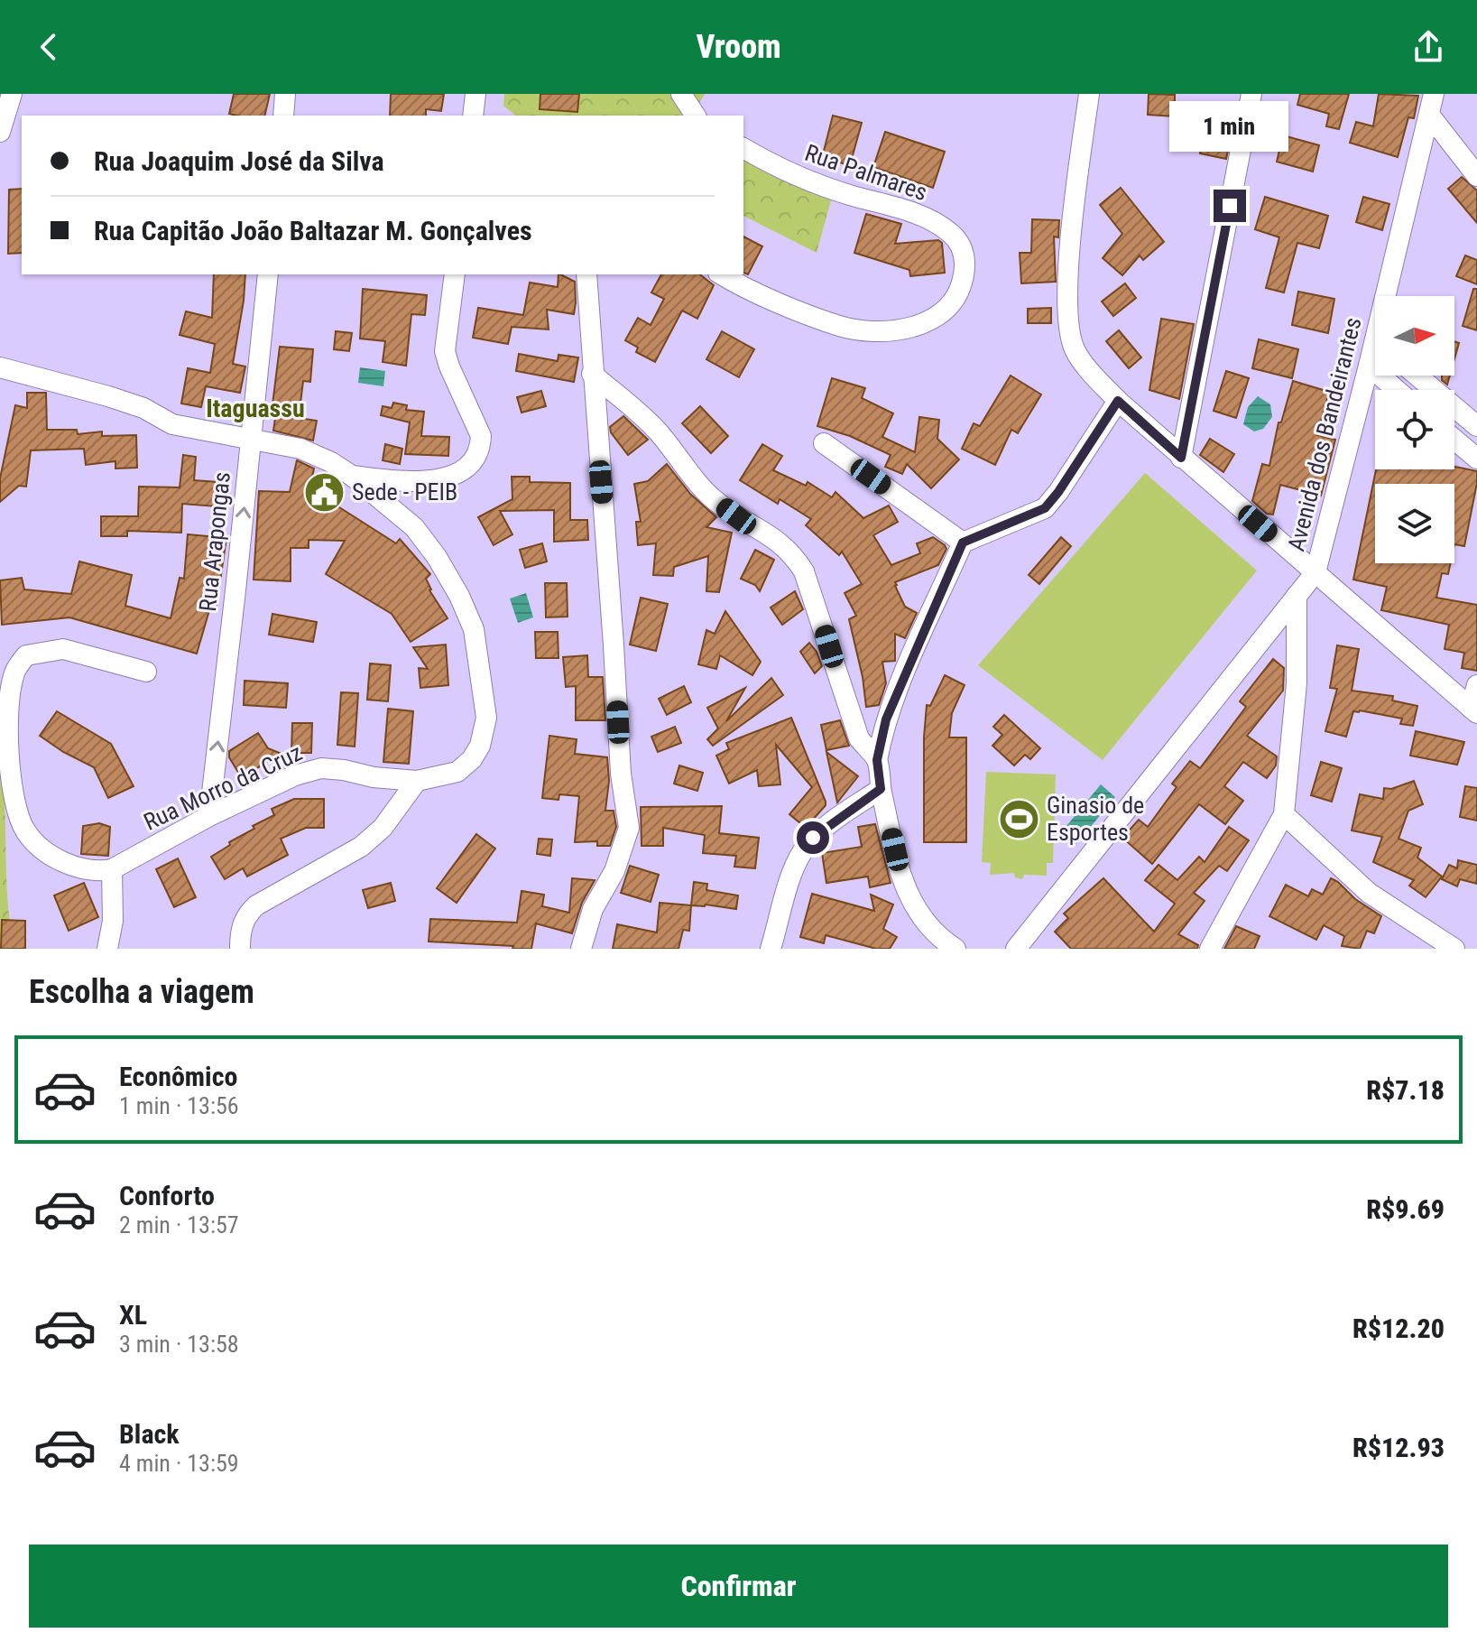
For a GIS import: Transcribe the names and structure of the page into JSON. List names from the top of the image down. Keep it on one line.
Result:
{"streets":{"street":["Rua Palmares","Avenida dos Bandeirantes","Rua Arapongas","Rua Morro da Cruz"]},"crossings":[["Rua Arapongas","Rua Morro da Cruz"]],"one_way":["Rua Arapongas"],"districts":["Itaguassu"],"places":{"public building":["Sede - PEIB"],"sports":["Ginasio de Esportes"]},"north":"right","page":{"header":"Vroom","bubble":"1 min","banner":["Rua Joaquim José da Silva","Rua Capitão João Baltazar M. Gonçalves"],"heading":"Escolha a viagem","list":[{"name":"Econômico","note":"1 min · 13:56","value":"R$7.18"},{"name":"Conforto","note":"2 min · 13:57","value":"R$9.69"},{"name":"XL","note":"3 min · 13:58","value":"R$12.20"},{"name":"Black","note":"4 min · 13:59","value":"R$12.93"}],"buttons":"Confirmar"}}
